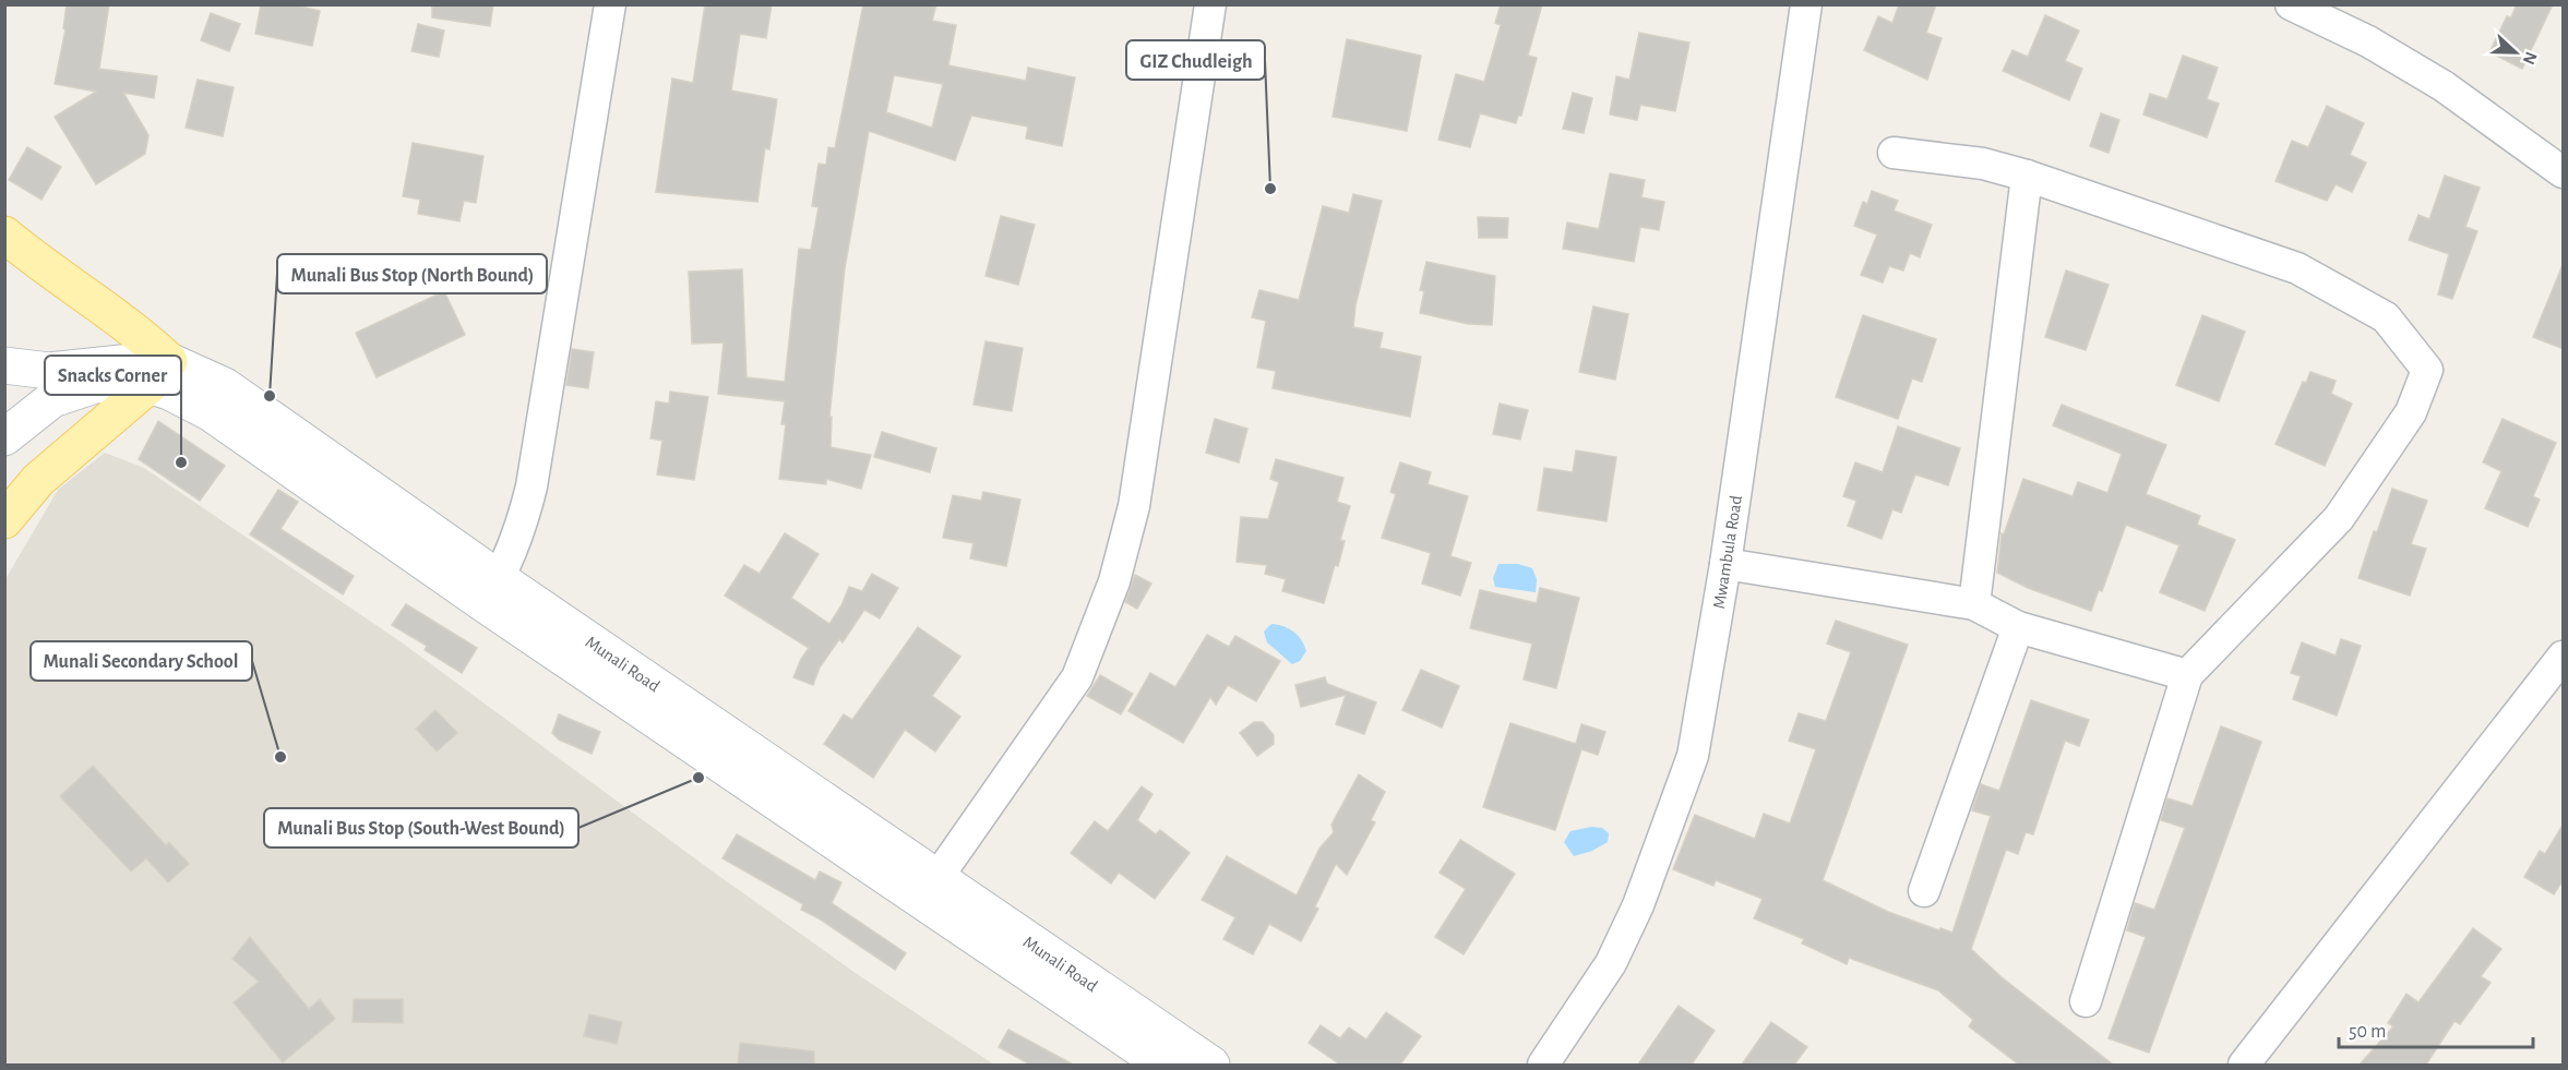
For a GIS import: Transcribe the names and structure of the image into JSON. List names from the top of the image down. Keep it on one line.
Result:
{"streets":{"main road":["Munali Road"],"street":["Mwambula Road"]},"places":["GIZ Chudleigh","Munali Bus Stop (North Bound)","Snacks Corner","Munali Secondary School","Munali Bus Stop (South-West Bound)"],"scale_bar":"50 m","north":"right"}
